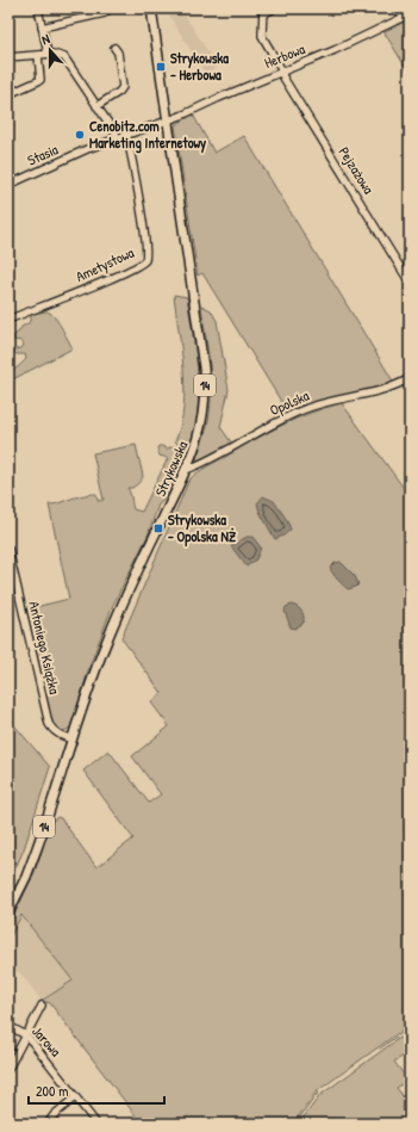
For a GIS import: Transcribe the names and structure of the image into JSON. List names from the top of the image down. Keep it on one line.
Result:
{"streets":{"main road":["14","Strykowska"],"street":["Herbowa","Stasia","Pejzażowa","Ametystowa","Opolska","Antoniego Książka","Jarowa"]},"crossings":[["Herbowa","Stasia"],["Herbowa","Pejzażowa"],["Herbowa","Strykowska"],["Stasia","Ametystowa"],["Stasia","Strykowska"],["Opolska","Strykowska"],["Strykowska","Antoniego Książka"]],"places":{"transit":["Strykowska - Herbowa","Strykowska - Opolska NŻ"],"other":["Cenobitz.com Marketing Internetowy"]},"scale_bar":"200 m","north":"top"}
